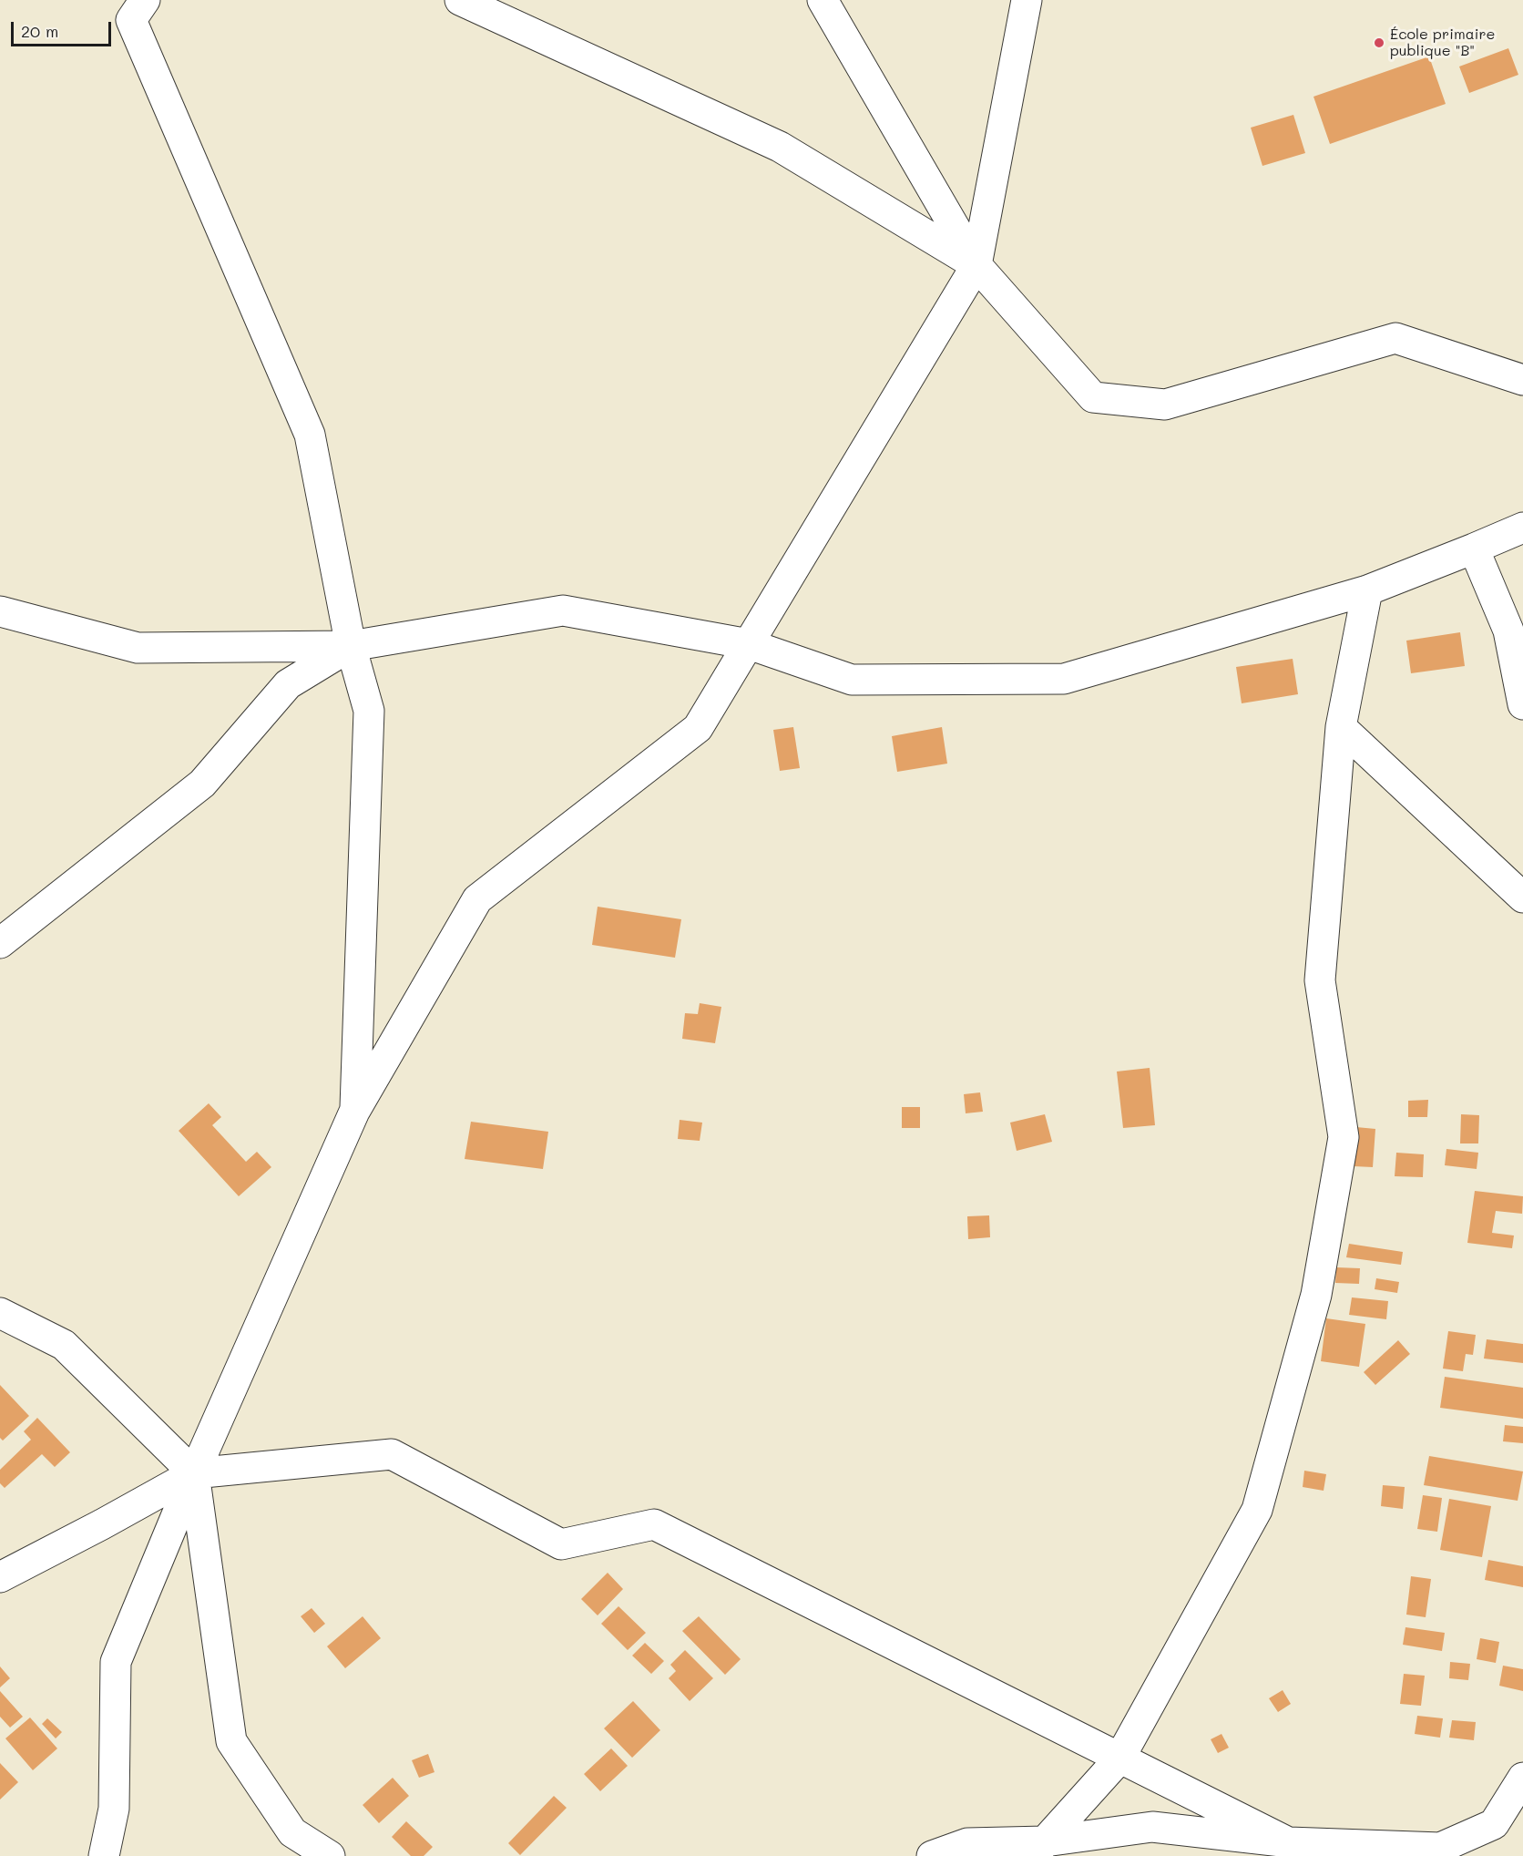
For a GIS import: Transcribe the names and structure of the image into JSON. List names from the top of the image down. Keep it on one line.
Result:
{"places":["École primaire publique \"B\""],"scale_bar":"20 m"}
